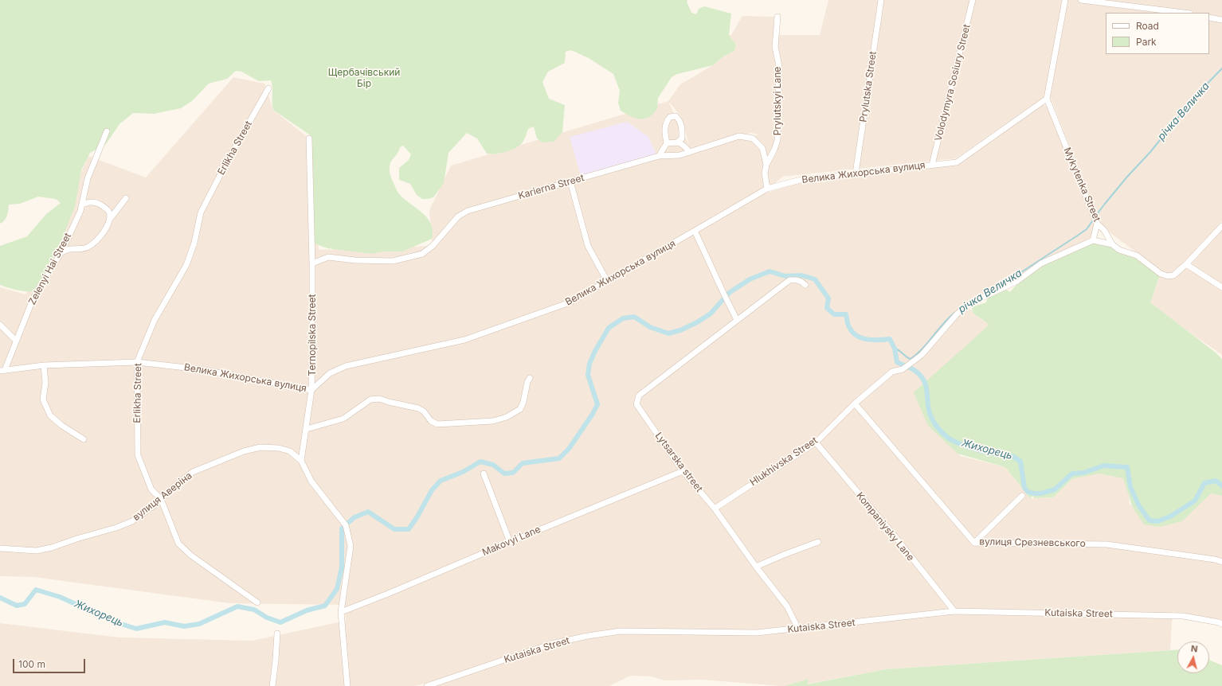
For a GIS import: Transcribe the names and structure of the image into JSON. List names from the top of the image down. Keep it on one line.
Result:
{"streets":{"street":["Volodymyra Sosiury Street","Prylutska Street","Prylutskyi Lane","Erlikha Street","Велика Жихорська вулиця","Mykytenka Street","Karierna Street","Zelenyi Hai Street","Ternopilska Street","Hlukhivska Street","Lytsarska street","вулиця Аверіна","Kompaniysky Lane","Makovyi Lane","вулиця Срезневського","Kutaiska Street"]},"crossings":[["Volodymyra Sosiury Street","Велика Жихорська вулиця"],["Prylutska Street","Велика Жихорська вулиця"],["Prylutskyi Lane","Karierna Street"],["Erlikha Street","Велика Жихорська вулиця"],["Erlikha Street","вулиця Аверіна"],["Велика Жихорська вулиця","Mykytenka Street"],["Велика Жихорська вулиця","Karierna Street"],["Велика Жихорська вулиця","Zelenyi Hai Street"],["Велика Жихорська вулиця","Ternopilska Street"],["Karierna Street","Ternopilska Street"],["Ternopilska Street","вулиця Аверіна"],["Hlukhivska Street","Lytsarska street"],["Hlukhivska Street","Kompaniysky Lane"],["Hlukhivska Street","вулиця Срезневського"],["Lytsarska street","Makovyi Lane"],["Lytsarska street","Kutaiska Street"],["Kompaniysky Lane","Kutaiska Street"]],"water":["річка Величка","Жихорець"],"parks":["Щербачівський Бір"],"legend":["Road","Park"],"scale_bar":"100 m","north":"top"}
